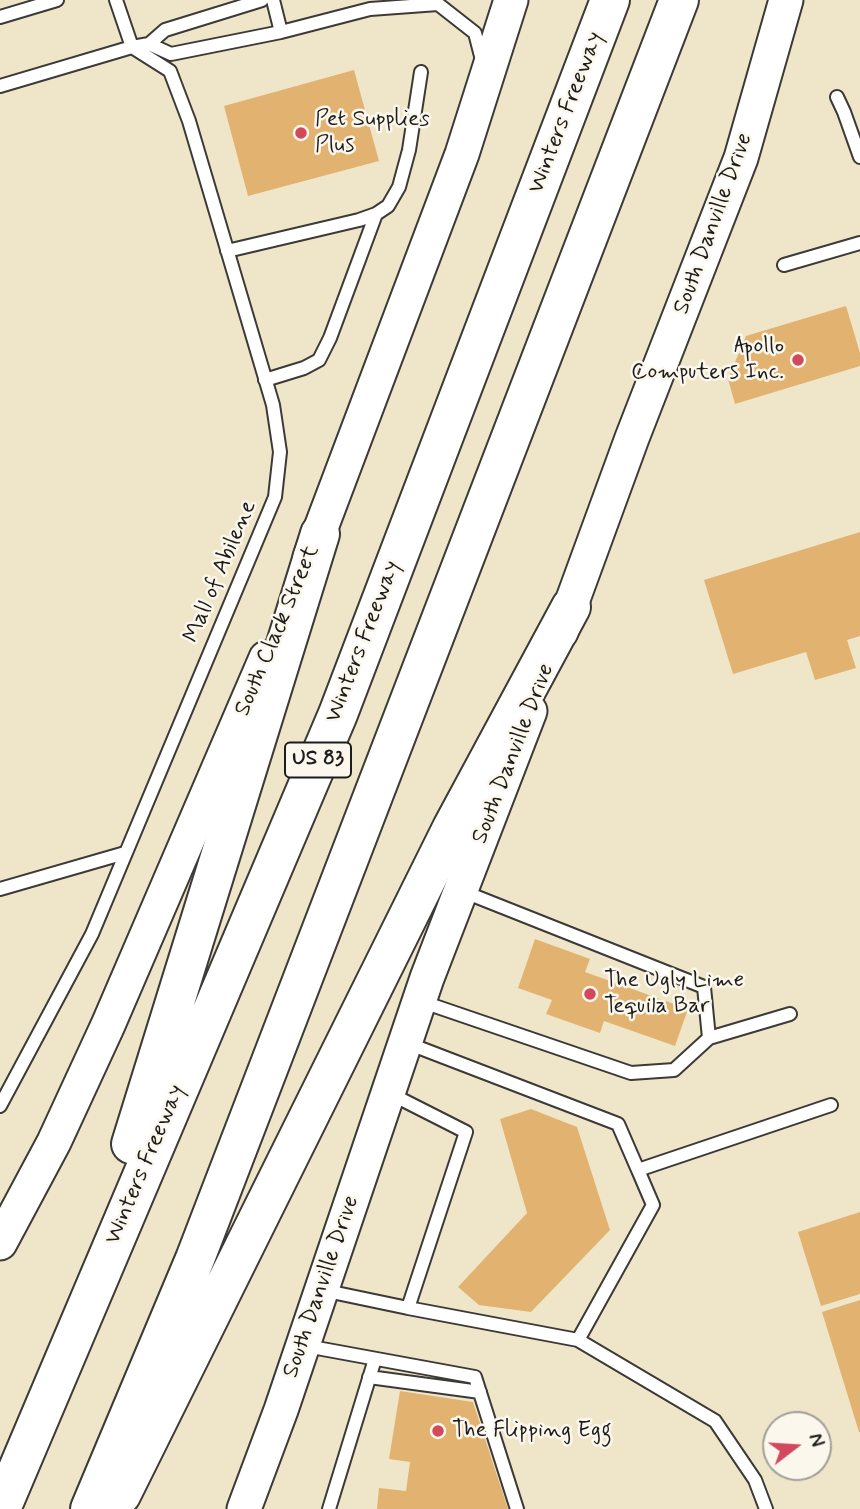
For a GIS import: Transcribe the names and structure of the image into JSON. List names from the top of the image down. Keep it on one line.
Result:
{"streets":{"highway":["Winters Freeway","US 83"],"main road":["South Danville Drive","South Clack Street"],"lane":["Mall of Abilene"]},"places":["Pet Supplies Plus","Apollo Computers Inc.","The Ugly Lime Tequila Bar","The Flipping Egg"],"north":"right"}
